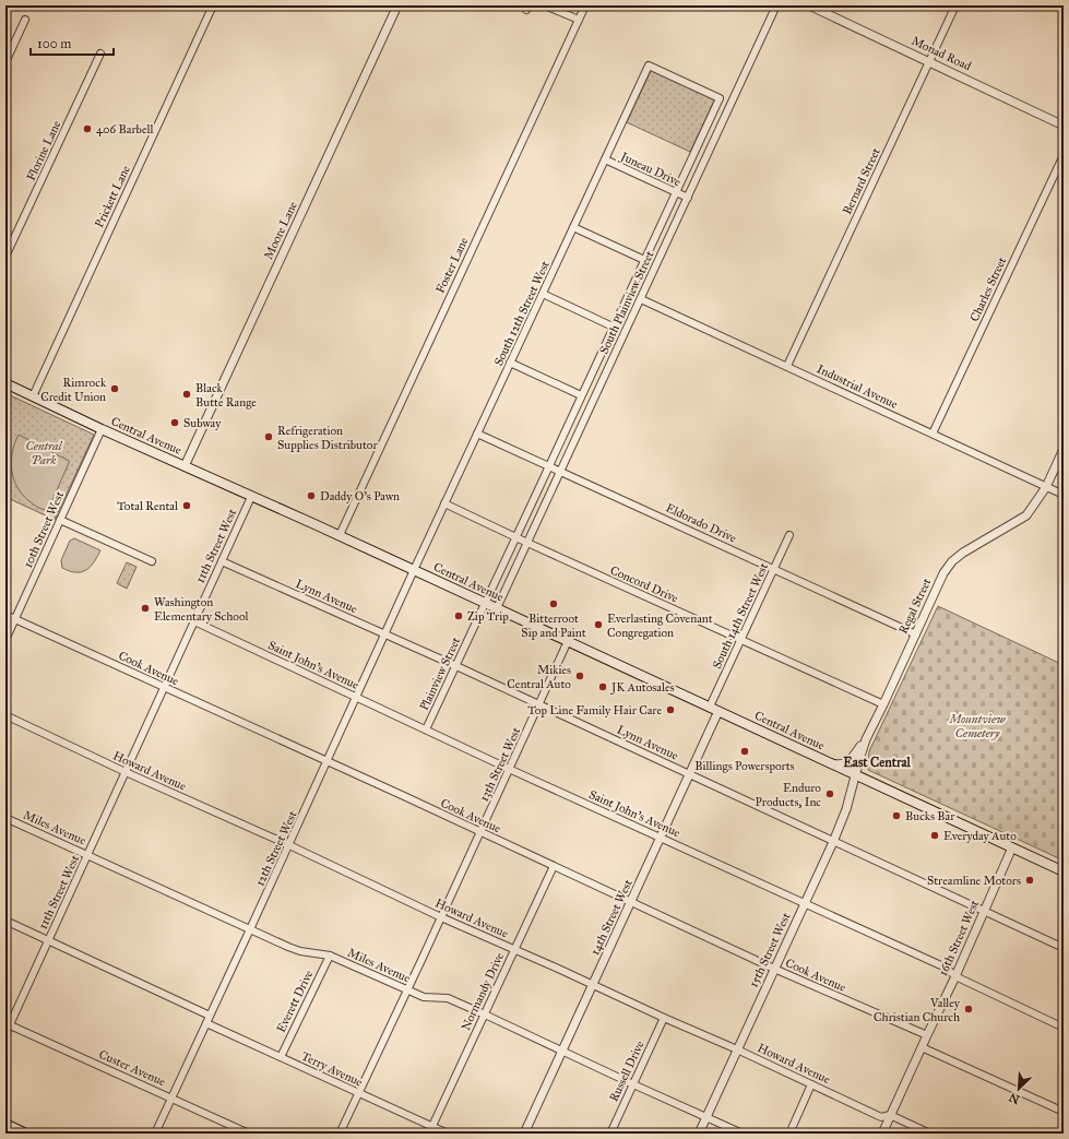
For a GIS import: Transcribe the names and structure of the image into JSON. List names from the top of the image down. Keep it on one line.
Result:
{"streets":{"main road":["Central Avenue"],"street":["Monad Road","Florine Lane","Juneau Drive","Bernard Street","Prickett Lane","Moore Lane","Foster Lane","Charles Street","South Plainview Street","South 12th Street West","Industrial Avenue","Eldorado Drive","10th Street West","11th Street West","Concord Drive","Lynn Avenue","Regal Street","South 14th Street West","Saint John's Avenue","Cook Avenue","Plainview Street","13th Street West","Howard Avenue","Miles Avenue","12th Street West","14th Street West","16th Street West","15th Street West","Normandy Drive","Everett Drive","Custer Avenue","Terry Avenue","Russell Drive"]},"crossings":[["Monad Road","Bernard Street"],["Juneau Drive","South Plainview Street"],["Juneau Drive","South 12th Street West"],["Bernard Street","Industrial Avenue"],["Prickett Lane","Central Avenue"],["Moore Lane","Central Avenue"],["Foster Lane","Central Avenue"],["Charles Street","Industrial Avenue"],["South Plainview Street","South 12th Street West"],["South Plainview Street","Industrial Avenue"],["South Plainview Street","Central Avenue"],["South Plainview Street","Eldorado Drive"],["South Plainview Street","Concord Drive"],["South Plainview Street","Plainview Street"],["South 12th Street West","Central Avenue"],["South 12th Street West","Eldorado Drive"],["South 12th Street West","Concord Drive"],["South 12th Street West","12th Street West"],["Industrial Avenue","Regal Street"],["Central Avenue","10th Street West"],["Central Avenue","11th Street West"],["Central Avenue","Regal Street"],["Central Avenue","South 14th Street West"],["Central Avenue","Plainview Street"],["Central Avenue","13th Street West"],["Central Avenue","12th Street West"],["Central Avenue","14th Street West"],["Central Avenue","16th Street West"],["Central Avenue","15th Street West"],["Eldorado Drive","Regal Street"],["Eldorado Drive","South 14th Street West"],["10th Street West","Cook Avenue"],["11th Street West","Lynn Avenue"],["11th Street West","Saint John's Avenue"],["11th Street West","Cook Avenue"],["11th Street West","Howard Avenue"],["11th Street West","Miles Avenue"],["11th Street West","Custer Avenue"],["Concord Drive","Regal Street"],["Concord Drive","South 14th Street West"],["Lynn Avenue","Plainview Street"],["Lynn Avenue","13th Street West"],["Lynn Avenue","12th Street West"],["Lynn Avenue","14th Street West"],["Lynn Avenue","16th Street West"],["Lynn Avenue","15th Street West"],["Regal Street","15th Street West"],["Saint John's Avenue","Plainview Street"],["Saint John's Avenue","13th Street West"],["Saint John's Avenue","12th Street West"],["Saint John's Avenue","14th Street West"],["Saint John's Avenue","16th Street West"],["Saint John's Avenue","15th Street West"],["Cook Avenue","13th Street West"],["Cook Avenue","12th Street West"],["Cook Avenue","14th Street West"],["Cook Avenue","16th Street West"],["Cook Avenue","15th Street West"],["Cook Avenue","Normandy Drive"],["13th Street West","Howard Avenue"],["13th Street West","Miles Avenue"],["13th Street West","Terry Avenue"],["Howard Avenue","12th Street West"],["Howard Avenue","14th Street West"],["Howard Avenue","16th Street West"],["Howard Avenue","15th Street West"],["Howard Avenue","Normandy Drive"],["Howard Avenue","Russell Drive"],["Miles Avenue","12th Street West"],["Miles Avenue","14th Street West"],["Miles Avenue","15th Street West"],["Miles Avenue","Normandy Drive"],["Miles Avenue","Everett Drive"],["Miles Avenue","Russell Drive"],["12th Street West","Custer Avenue"],["12th Street West","Terry Avenue"],["Normandy Drive","Terry Avenue"],["Everett Drive","Terry Avenue"]],"districts":["East Central"],"parks":["Central Park","Mountview Cemetery"],"places":["406 Barbell","Rimrock Credit Union","Black Butte Range","Subway","Refrigeration Supplies Distributor","Daddy O's Pawn","Total Rental","Bitterroot Sip and Paint","Washington Elementary School","Zip Trip","Everlasting Covenant Congregation","Mikies Central Auto","JK Autosales","Top Line Family Hair Care","Billings Powersports","Enduro Products, Inc","Bucks Bar","Everyday Auto","Streamline Motors","Valley Christian Church"],"scale_bar":"100 m","north":"bottom left"}
